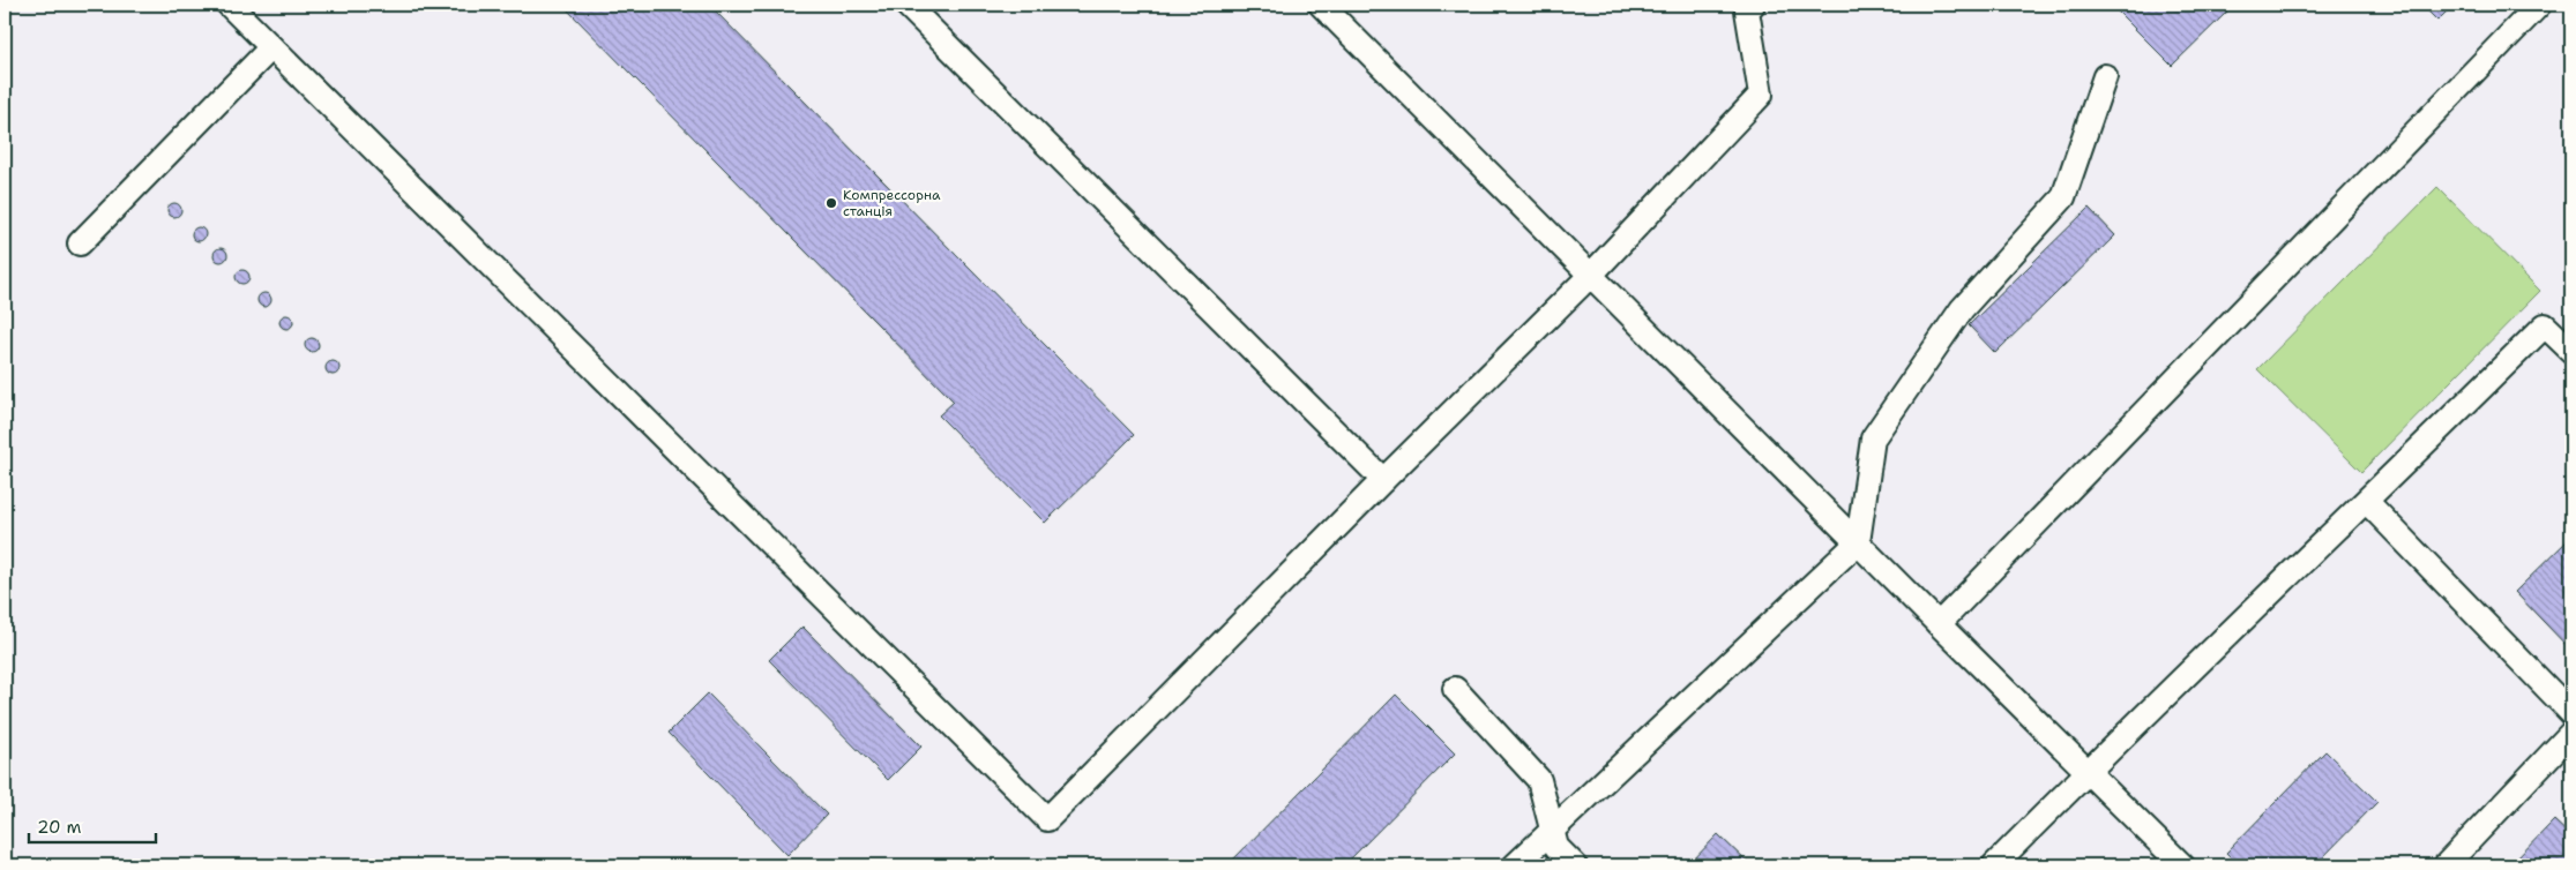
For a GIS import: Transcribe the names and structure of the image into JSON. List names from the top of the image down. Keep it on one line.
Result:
{"places":["Компрессорна станція"],"scale_bar":"20 m"}
